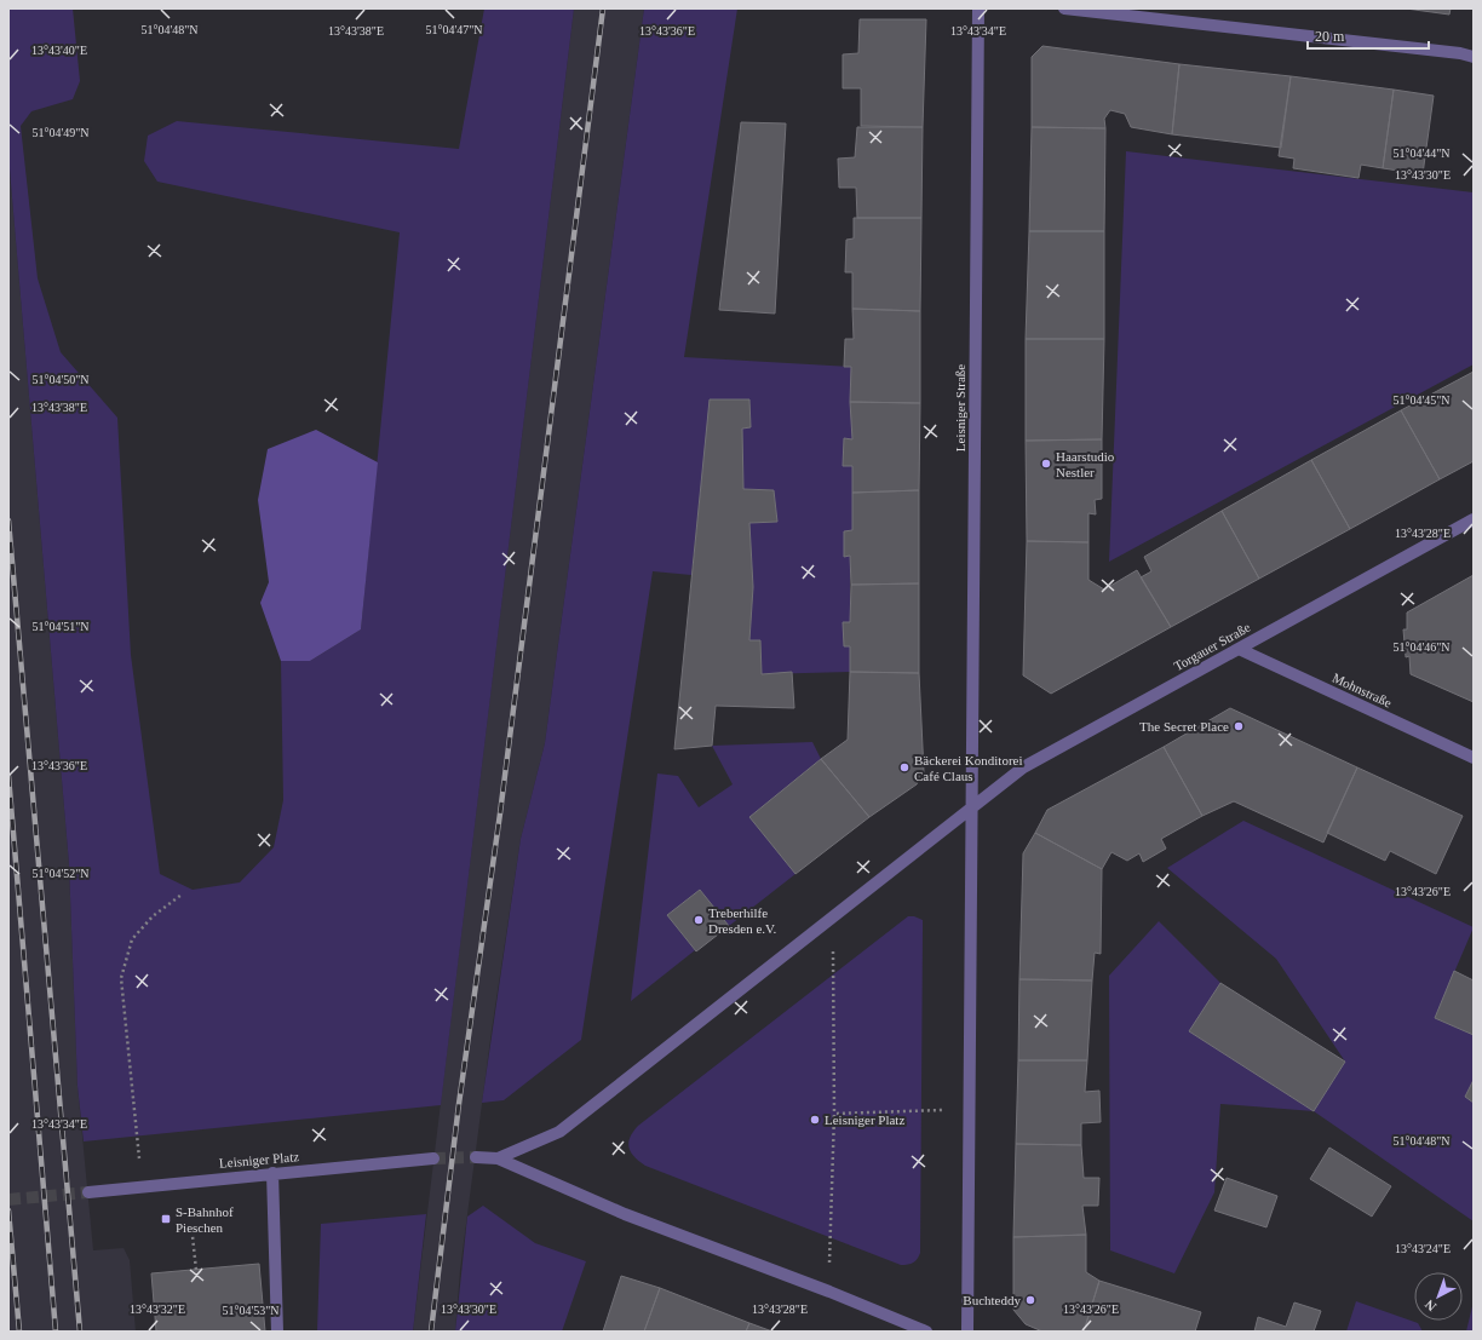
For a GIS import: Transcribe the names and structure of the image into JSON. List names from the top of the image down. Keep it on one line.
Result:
{"streets":{"street":["Leisniger Straße","Torgauer Straße","Mohnstraße","Leisniger Platz"]},"crossings":[["Leisniger Straße","Torgauer Straße"],["Torgauer Straße","Mohnstraße"]],"places":{"other":["Haarstudio Nestler","The Secret Place","Bäckerei Konditorei Café Claus","Treberhilfe Dresden e.V.","Leisniger Platz","Buchteddy"],"transit":["S-Bahnhof Pieschen"]},"scale_bar":"20 m","north":"bottom left","coordinates":["51°04'48\"N","51°04'47\"N","13°43'38\"E","13°43'36\"E","13°43'34\"E","13°43'40\"E","51°04'49\"N","51°04'44\"N","13°43'30\"E","51°04'50\"N","51°04'45\"N","13°43'28\"E","51°04'51\"N","51°04'46\"N","51°04'52\"N","13°43'26\"E","13°43'24\"E","13°43'32\"E","51°04'53\"N"]}
